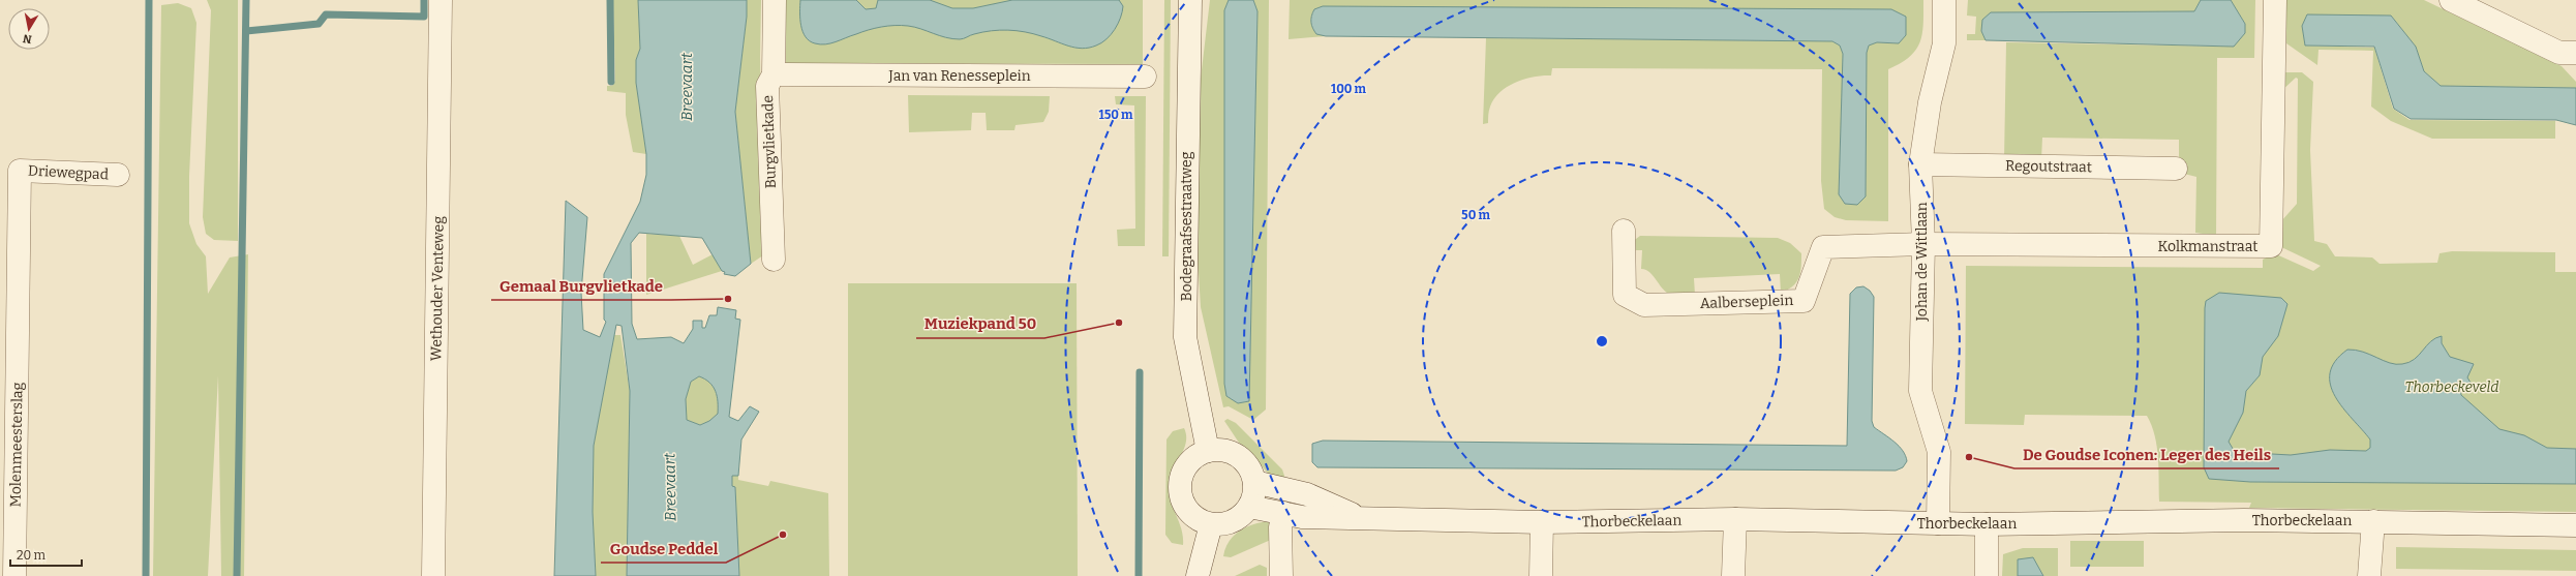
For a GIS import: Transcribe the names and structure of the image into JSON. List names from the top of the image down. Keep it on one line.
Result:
{"streets":{"street":["Jan van Renesseplein","Burgvlietkade","Regoutstraat","Driewegpad","Bodegraafsestraatweg","Kolkmanstraat","Johan de Wittlaan","Wethouder Venteweg","Aalberseplein","Molenmeesterslag","Thorbeckelaan"]},"crossings":[["Jan van Renesseplein","Burgvlietkade"],["Regoutstraat","Johan de Wittlaan"],["Driewegpad","Molenmeesterslag"],["Bodegraafsestraatweg","Thorbeckelaan"],["Kolkmanstraat","Johan de Wittlaan"],["Kolkmanstraat","Aalberseplein"],["Johan de Wittlaan","Aalberseplein"],["Johan de Wittlaan","Thorbeckelaan"]],"water":["Breevaart"],"parks":["Thorbeckeveld"],"places":["Gemaal Burgvlietkade","Muziekpand 50","De Goudse Iconen: Leger des Heils","Goudse Peddel"],"scale_bar":"20 m","north":"bottom","rings":["100 m","150 m","50 m"]}
